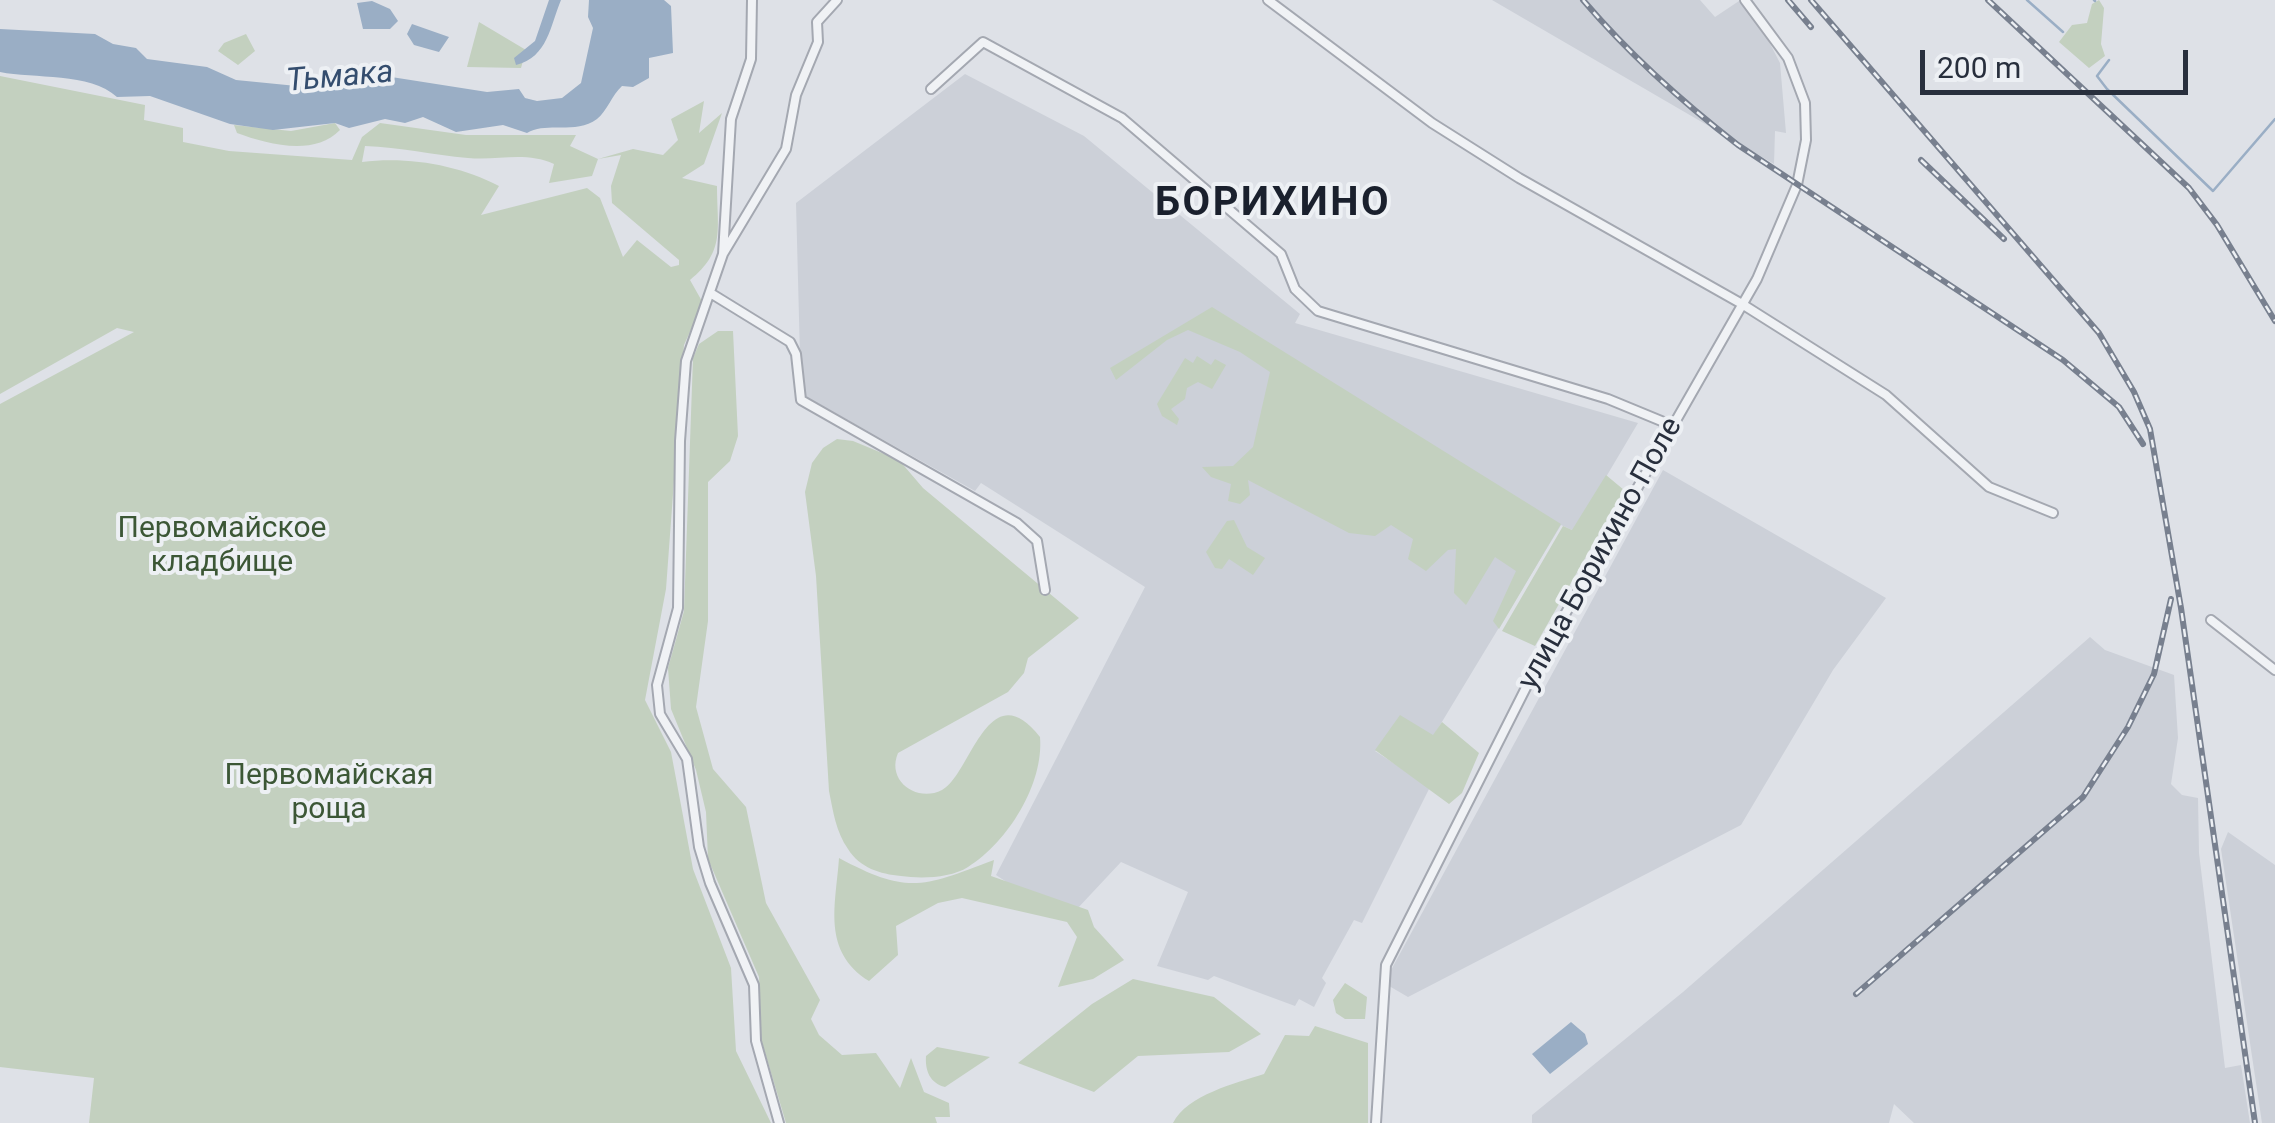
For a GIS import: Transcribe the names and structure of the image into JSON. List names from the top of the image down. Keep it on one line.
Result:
{"streets":{"street":["улица Борихино Поле"]},"districts":["БОРИХИНО"],"water":["Тьмака"],"parks":["Первомайское кладбище","Первомайская роща"],"scale_bar":"200 m"}
